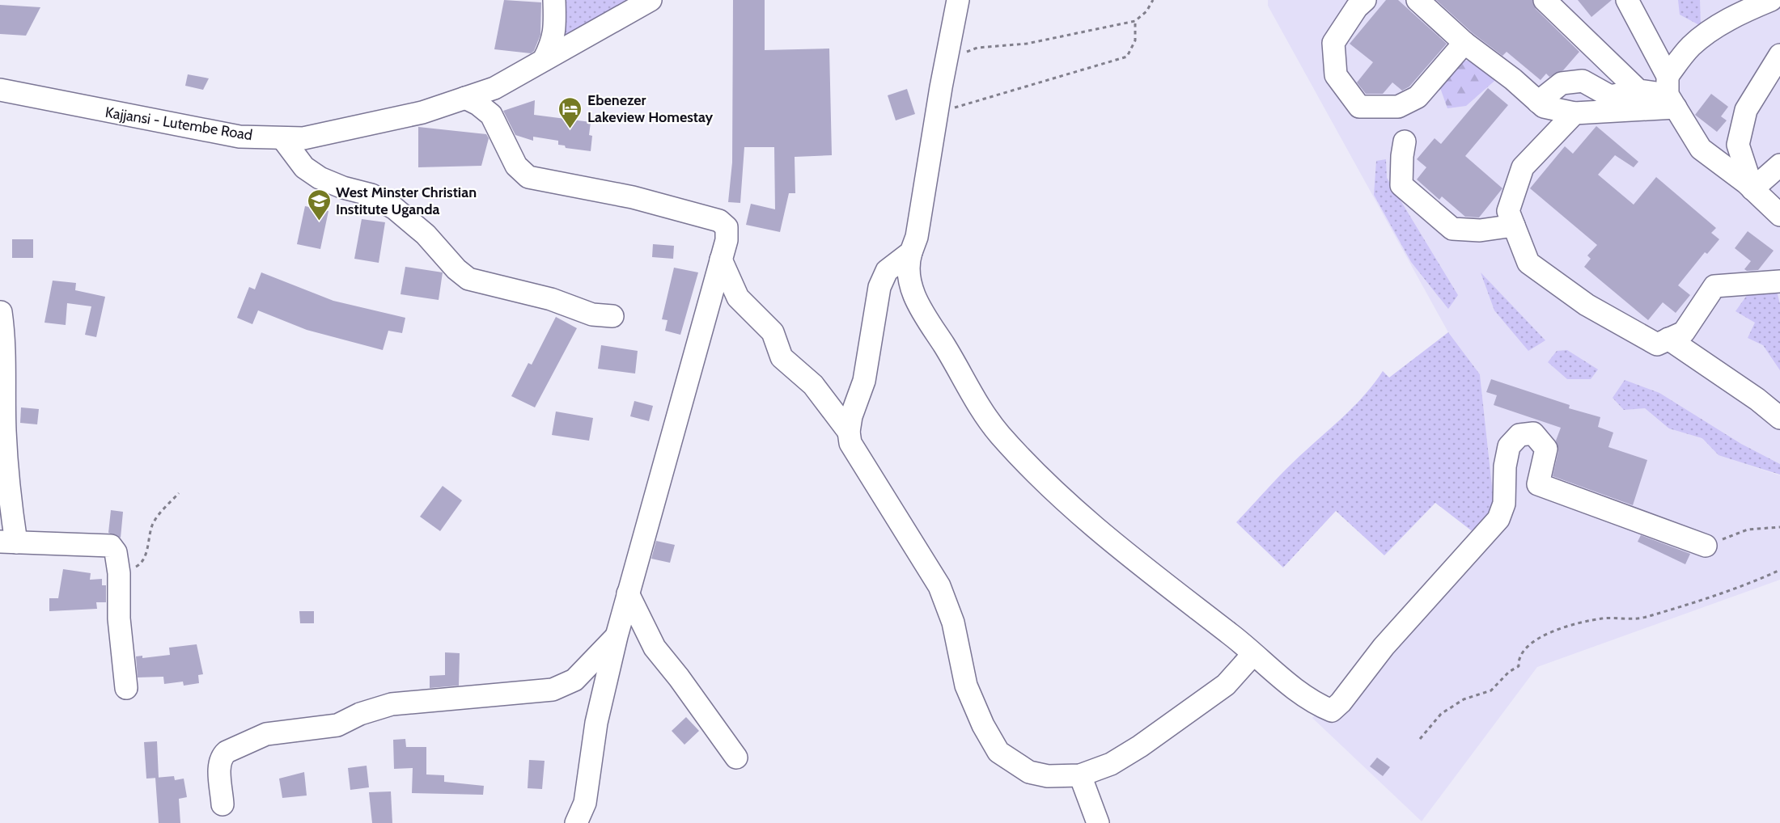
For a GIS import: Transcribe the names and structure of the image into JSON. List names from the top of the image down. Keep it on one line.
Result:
{"streets":{"street":["Kajjansi - Lutembe Road"]},"places":{"hotel":["Ebenezer Lakeview Homestay"],"school or university":["West Minster Christian Institute Uganda"]}}
